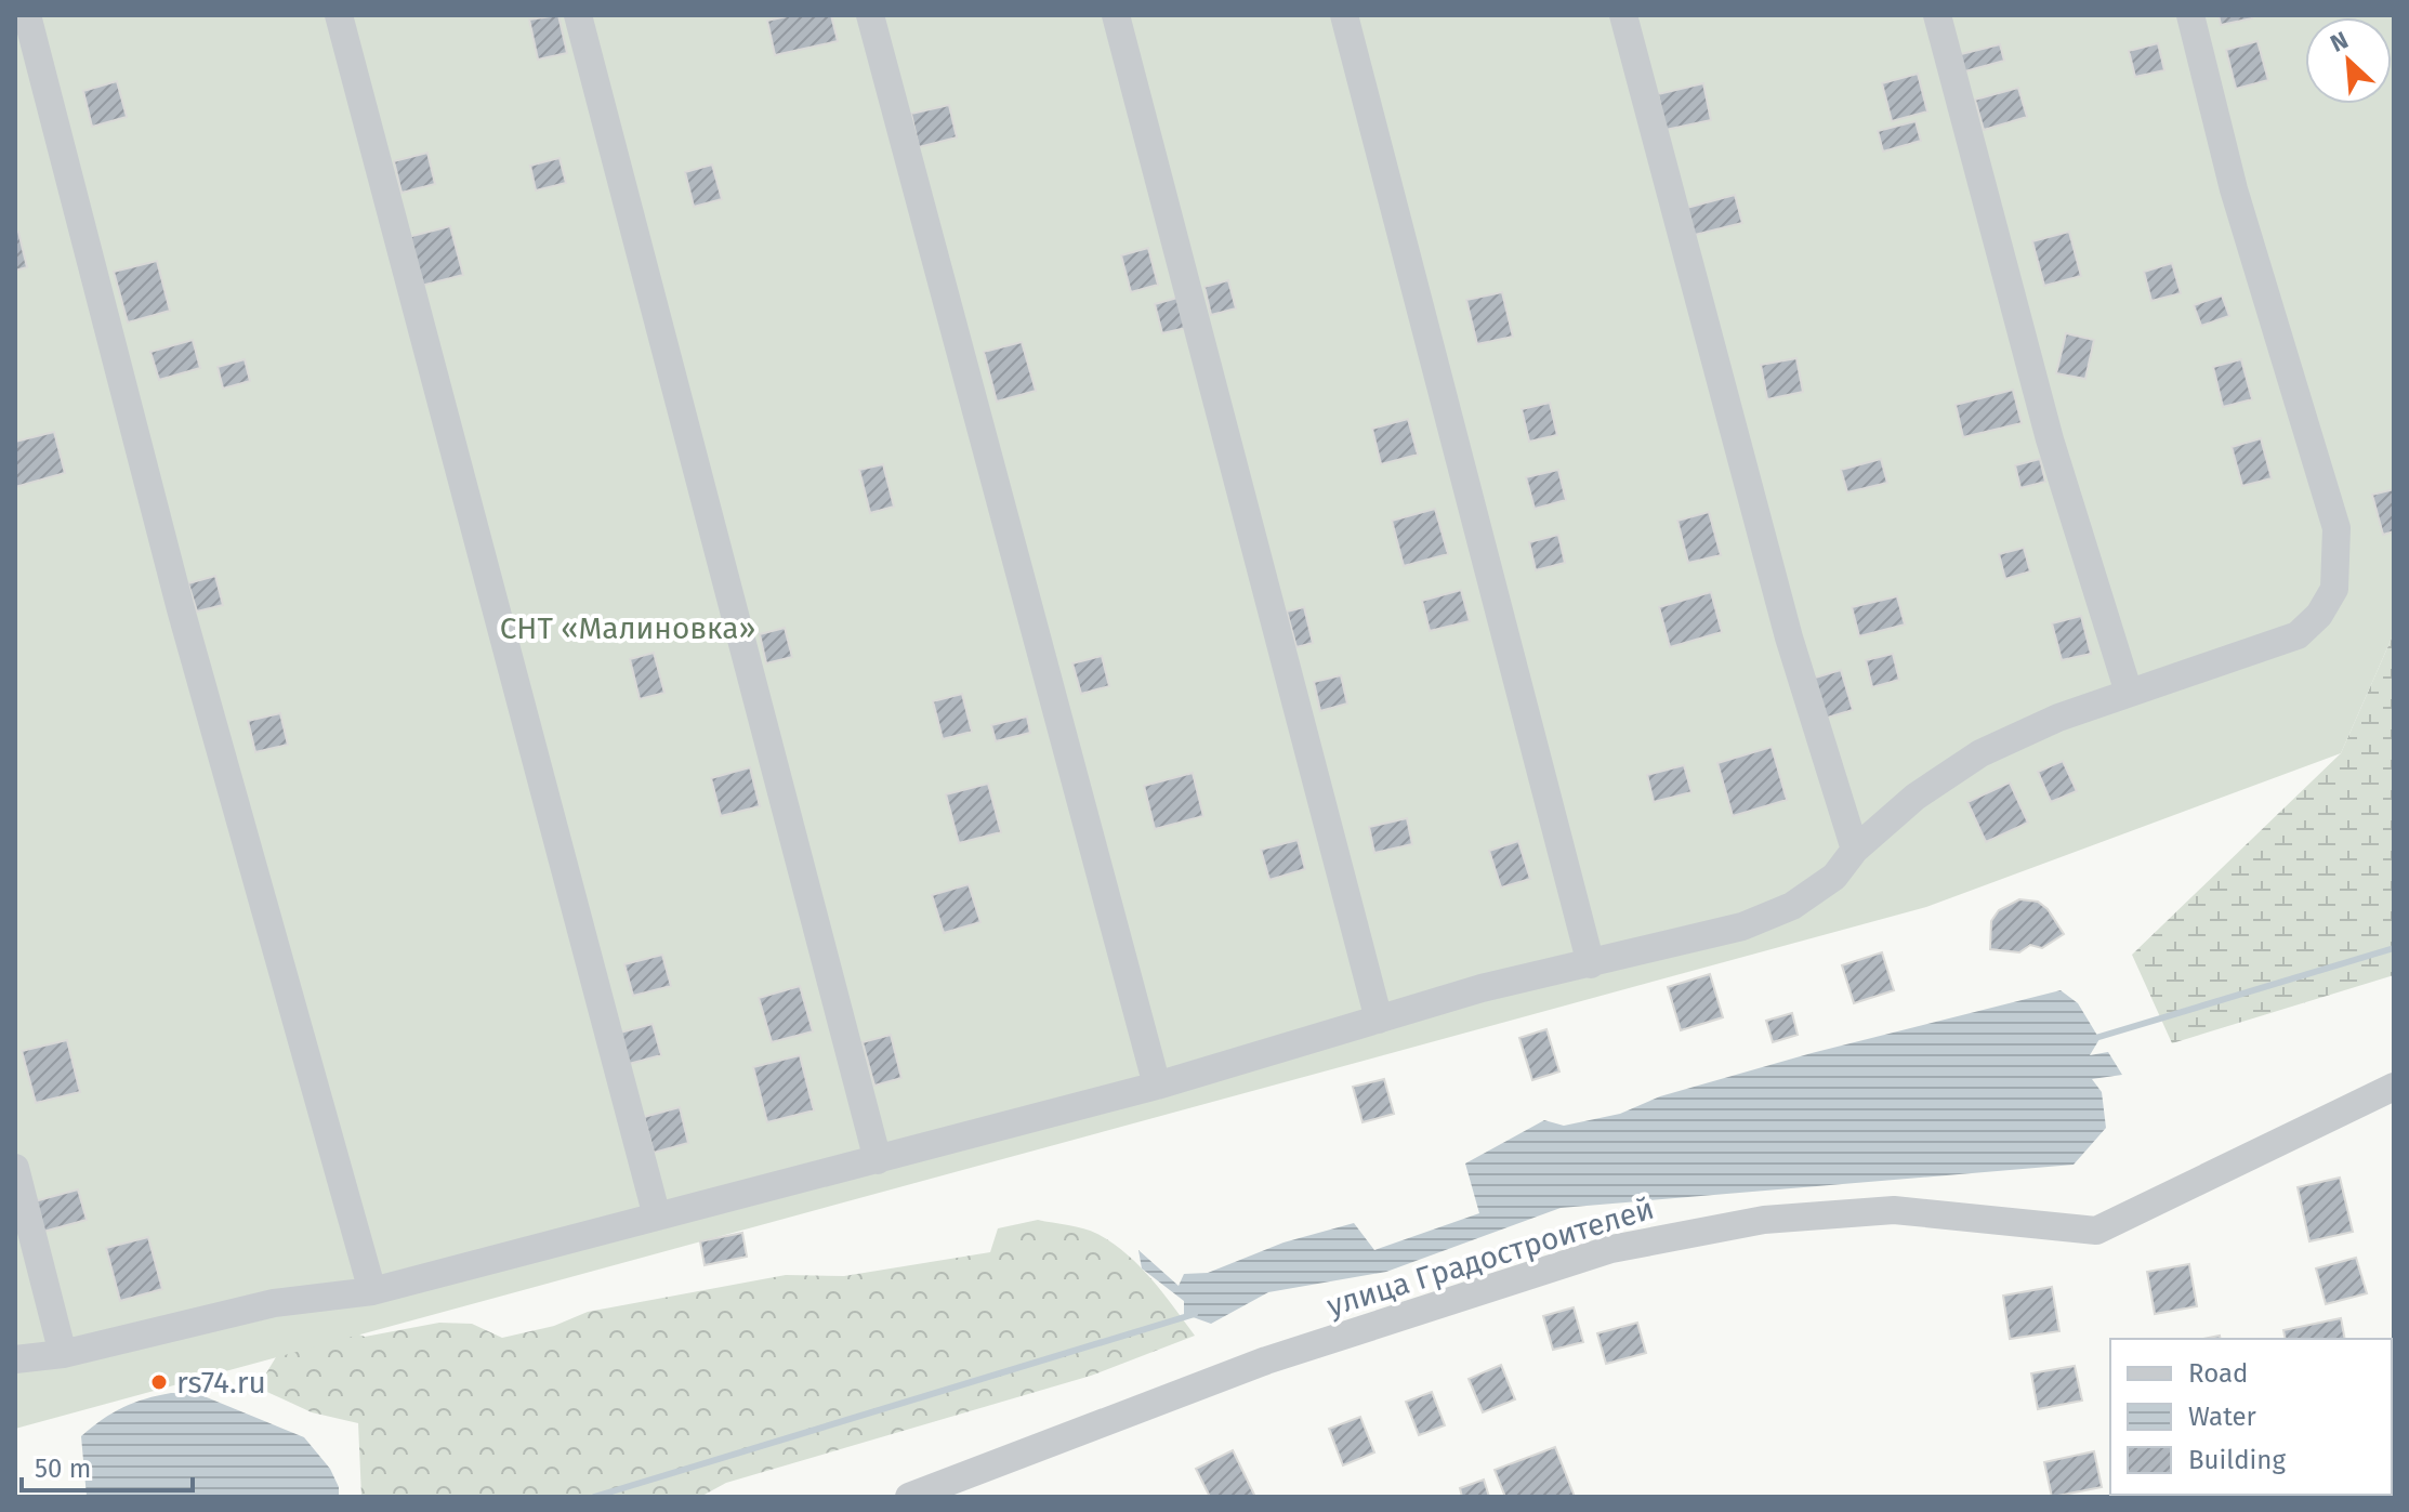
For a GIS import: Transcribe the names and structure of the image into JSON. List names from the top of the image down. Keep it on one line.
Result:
{"streets":{"street":["улица Градостроителей"]},"parks":["СНТ «Малиновка»"],"places":["rs74.ru"],"legend":["Road","Water","Building"],"scale_bar":"50 m","north":"top left"}
